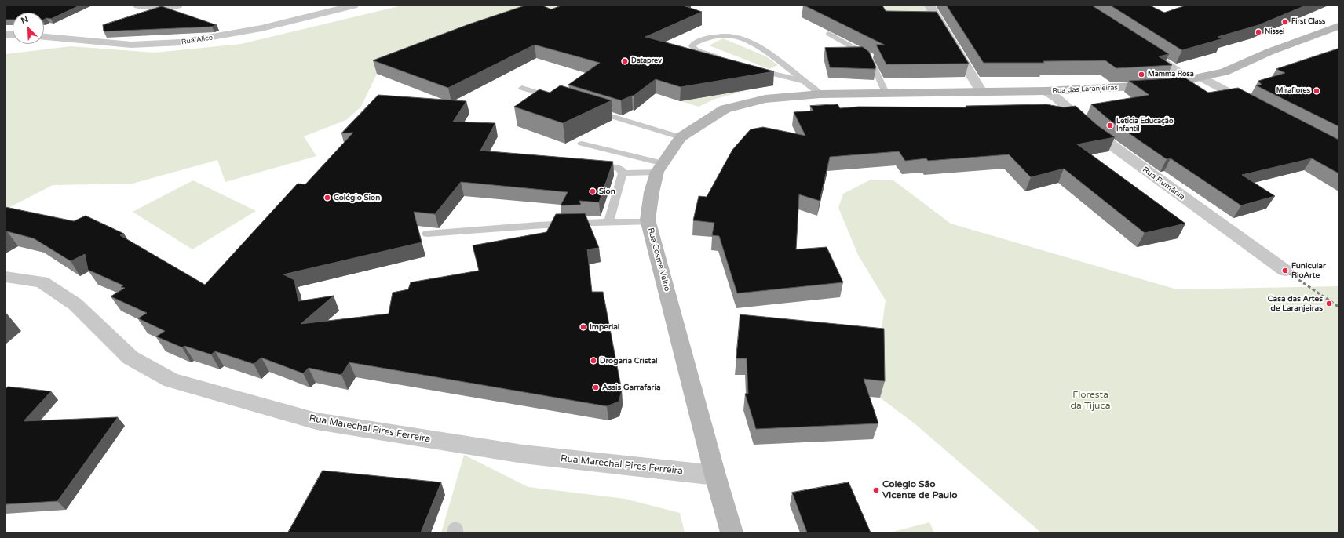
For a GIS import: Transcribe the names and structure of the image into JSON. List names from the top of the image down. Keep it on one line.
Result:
{"streets":{"main road":["Rua das Laranjeiras","Rua Cosme Velho"],"street":["Rua Alice","Rua Rumânia","Rua Marechal Pires Ferreira"]},"crossings":[["Rua das Laranjeiras","Rua Rumânia"],["Rua das Laranjeiras","Rua Cosme Velho"],["Rua Cosme Velho","Rua Marechal Pires Ferreira"]],"parks":["Floresta da Tijuca"],"places":["First Class","Nissei","Dataprev","Mamma Rosa","Miraflores","Letícia Educação Infantil","Sion","Colégio Sion","Funicular RioArte","Casa das Artes de Laranjeiras","Imperial","Drogaria Cristal","Assis Garrafaria","Colégio São Vicente de Paulo"],"north":"top left"}
